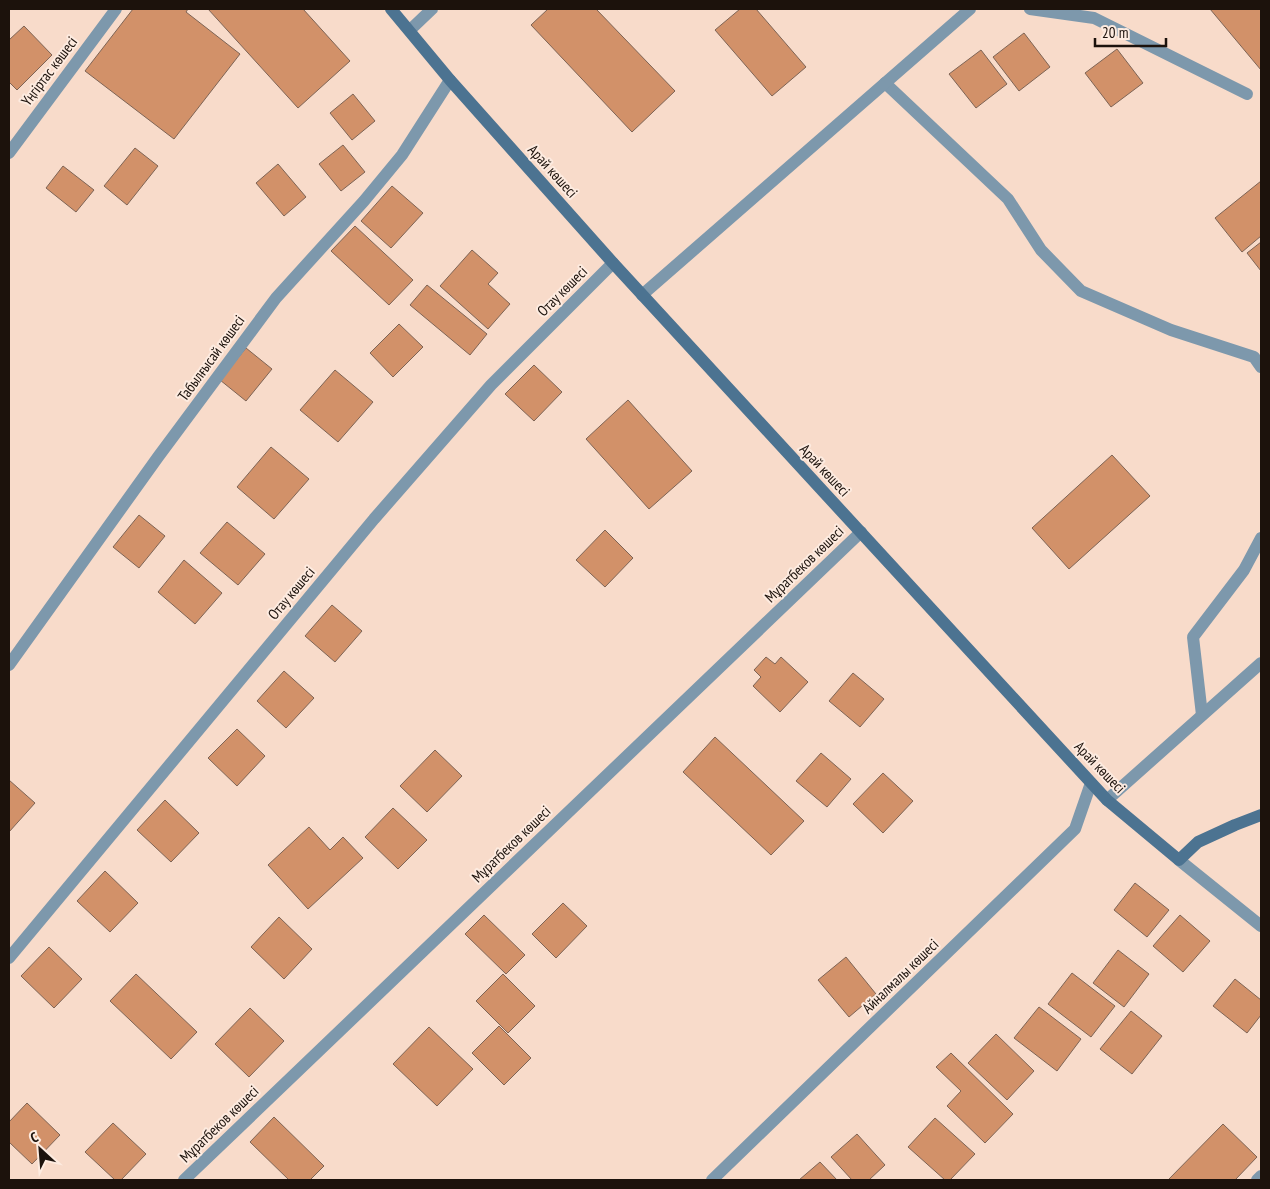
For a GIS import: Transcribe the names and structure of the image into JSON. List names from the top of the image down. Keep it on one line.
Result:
{"streets":{"main road":["Арай көшесі"],"street":["Үңгіртас көшесі","Отау көшесі","Табылғысай көшесі","Мұратбеков көшесі","Айналмалы көшесі"]},"crossings":[["Арай көшесі","Отау көшесі"],["Арай көшесі","Табылғысай көшесі"],["Арай көшесі","Мұратбеков көшесі"],["Арай көшесі","Айналмалы көшесі"]],"scale_bar":"20 m","north":"top left"}
